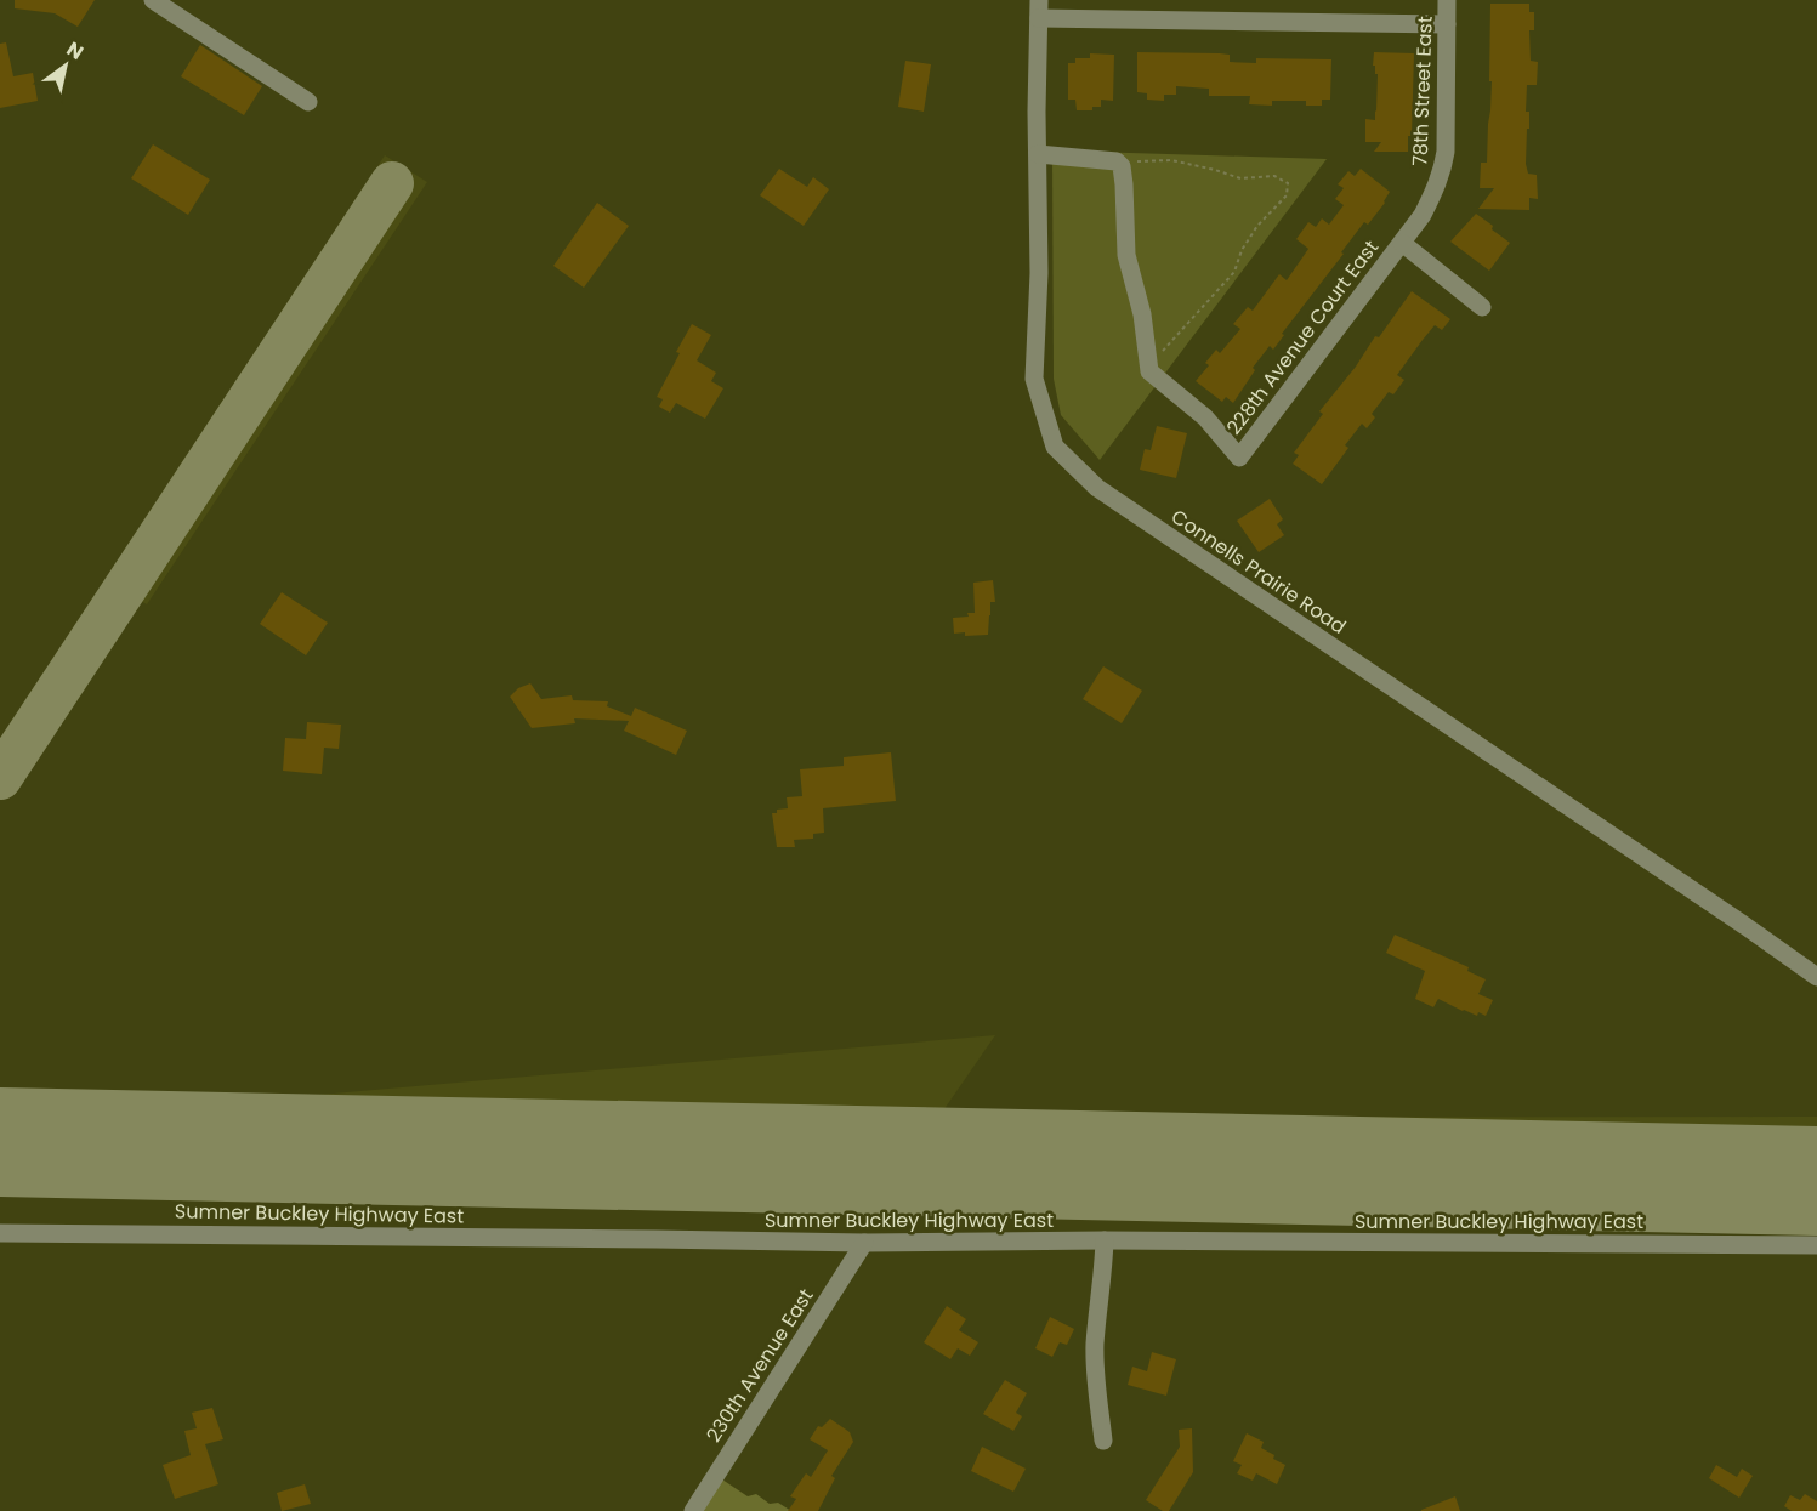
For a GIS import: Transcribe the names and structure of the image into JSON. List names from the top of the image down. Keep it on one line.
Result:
{"streets":{"street":["78th Street East","228th Avenue Court East","Connells Prairie Road","Sumner Buckley Highway East","230th Avenue East"]},"crossings":[["78th Street East","228th Avenue Court East"],["Sumner Buckley Highway East","230th Avenue East"]],"north":"top right"}
